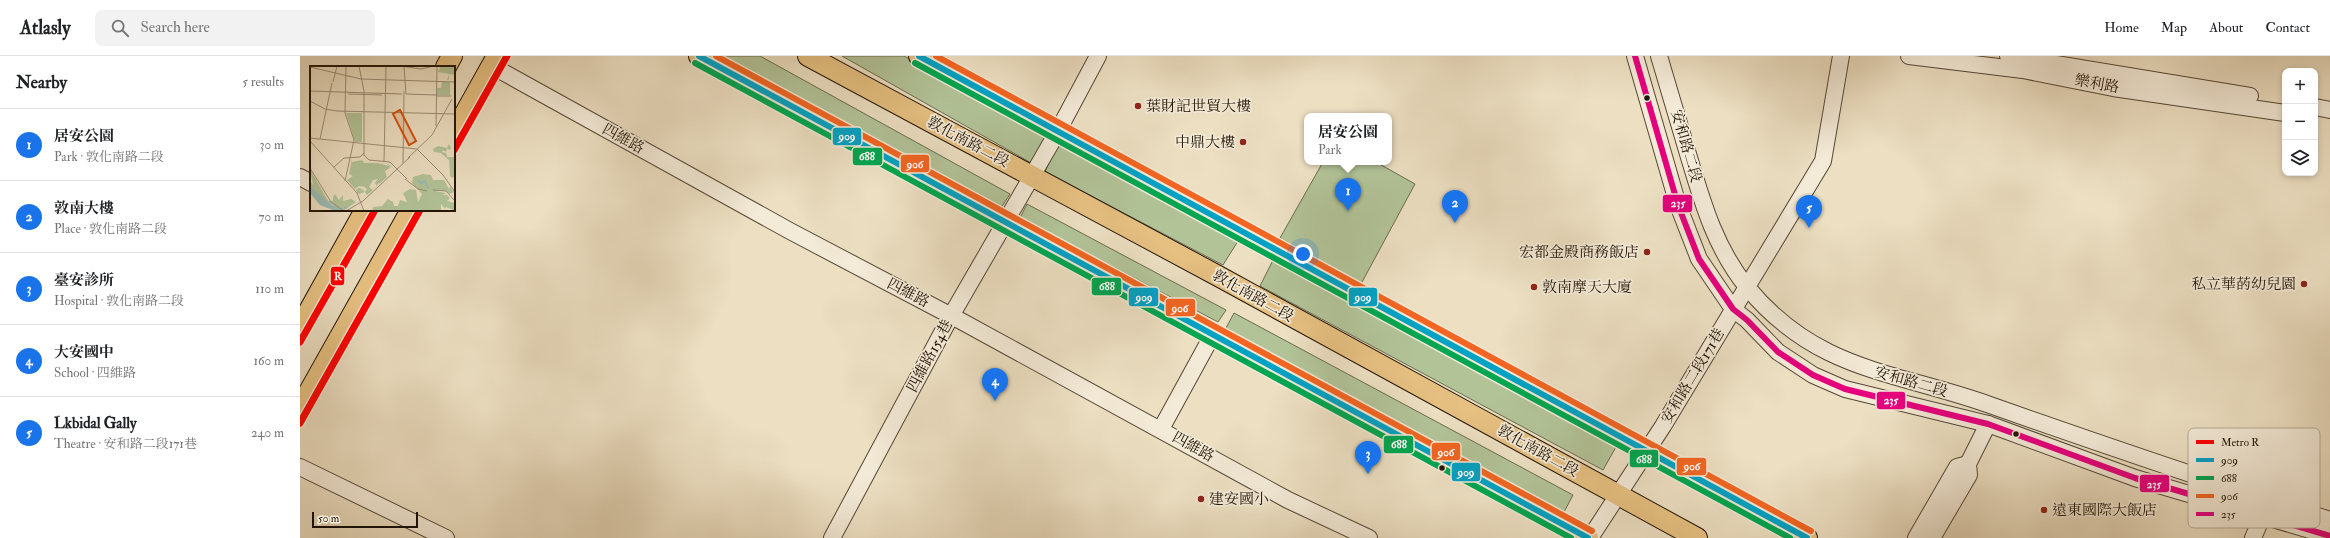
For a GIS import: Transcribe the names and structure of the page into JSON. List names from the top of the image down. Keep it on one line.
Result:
{"streets":{"main road":["敦化南路二段"],"street":["樂利路","四維路","安和路二段","四維路154巷","安和路二段171巷"]},"crossings":[["四維路","四維路154巷"],["敦化南路二段","四維路154巷"],["敦化南路二段","安和路二段171巷"],["安和路二段","安和路二段171巷"]],"places":["葉財記世貿大樓","中鼎大樓","宏都金殿商務飯店","私立華菂幼兒園","敦南摩天大廈","建安國小","遠東國際大飯店"],"lines":["metro line R","transit line 909","transit line 906","transit line 235","transit line 688"],"legend":["Metro R","909","688","906","235"],"scale_bar":"50 m","page":{"header":"Atlasly","search":"Search here","nav":["Home","Map","About","Contact"],"heading":["Nearby","5 results"],"map_buttons":["+","−"],"list":[{"mark":"1","name":"居安公園","note":"Park · 敦化南路二段","value":"30 m"},{"mark":"2","name":"敦南大樓","note":"Place · 敦化南路二段","value":"70 m"},{"mark":"3","name":"臺安診所","note":"Hospital · 敦化南路二段","value":"110 m"},{"mark":"4","name":"大安國中","note":"School · 四維路","value":"160 m"},{"mark":"5","name":"Lkbidal Gally","note":"Theatre · 安和路二段171巷","value":"240 m"}],"popup":["居安公園","Park"],"pins":["1","2","5","4","3"],"scale":"50 m"}}
